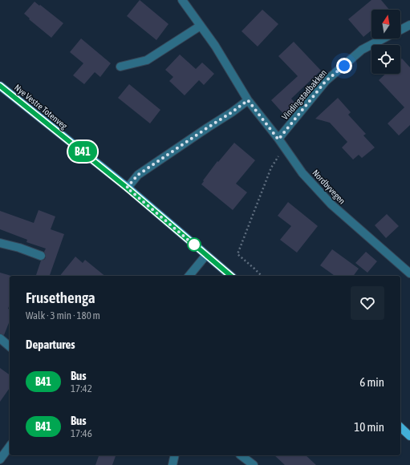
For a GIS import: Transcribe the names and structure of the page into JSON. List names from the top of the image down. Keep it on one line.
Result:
{"streets":{"main road":["Nye Vestre Totenveg"],"street":["Vindingstadbakken","Nordbyvegen"]},"crossings":[["Vindingstadbakken","Nordbyvegen"]],"lines":["bus line B41"],"north":"top","page":{"on_map":"B41","heading":[["Frusethenga","Walk · 3 min · 180 m"],"Departures"],"list":[{"mark":"B41","name":"Bus","note":"17:42","value":"6 min"},{"mark":"B41","name":"Bus","note":"17:46","value":"10 min"}]}}
